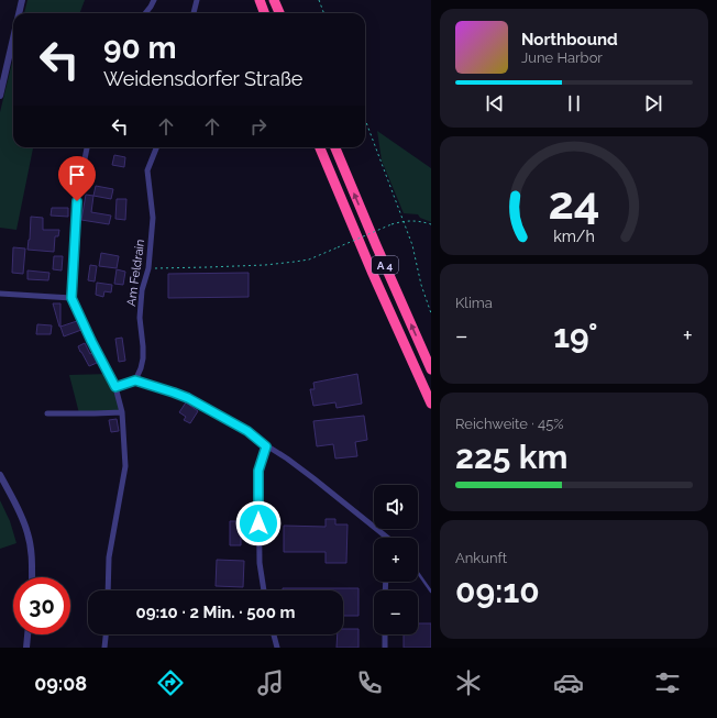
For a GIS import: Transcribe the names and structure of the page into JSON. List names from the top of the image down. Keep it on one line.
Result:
{"streets":{"highway":["A 4"],"street":["Am Feldrain"]},"page":{"turn":["90 m","Weidensdorfer Straße"],"song":["Northbound","June Harbor"],"tile":["Klima",["Reichweite · 45%","225 km"],["Ankunft","09:10"]],"heat":["−","19°","+"],"map_buttons":["+","−"],"limit":"30","trip":"09:10 · 2 Min. · 500 m","tabs":"09:08","gauge":["24","km/h"]}}
